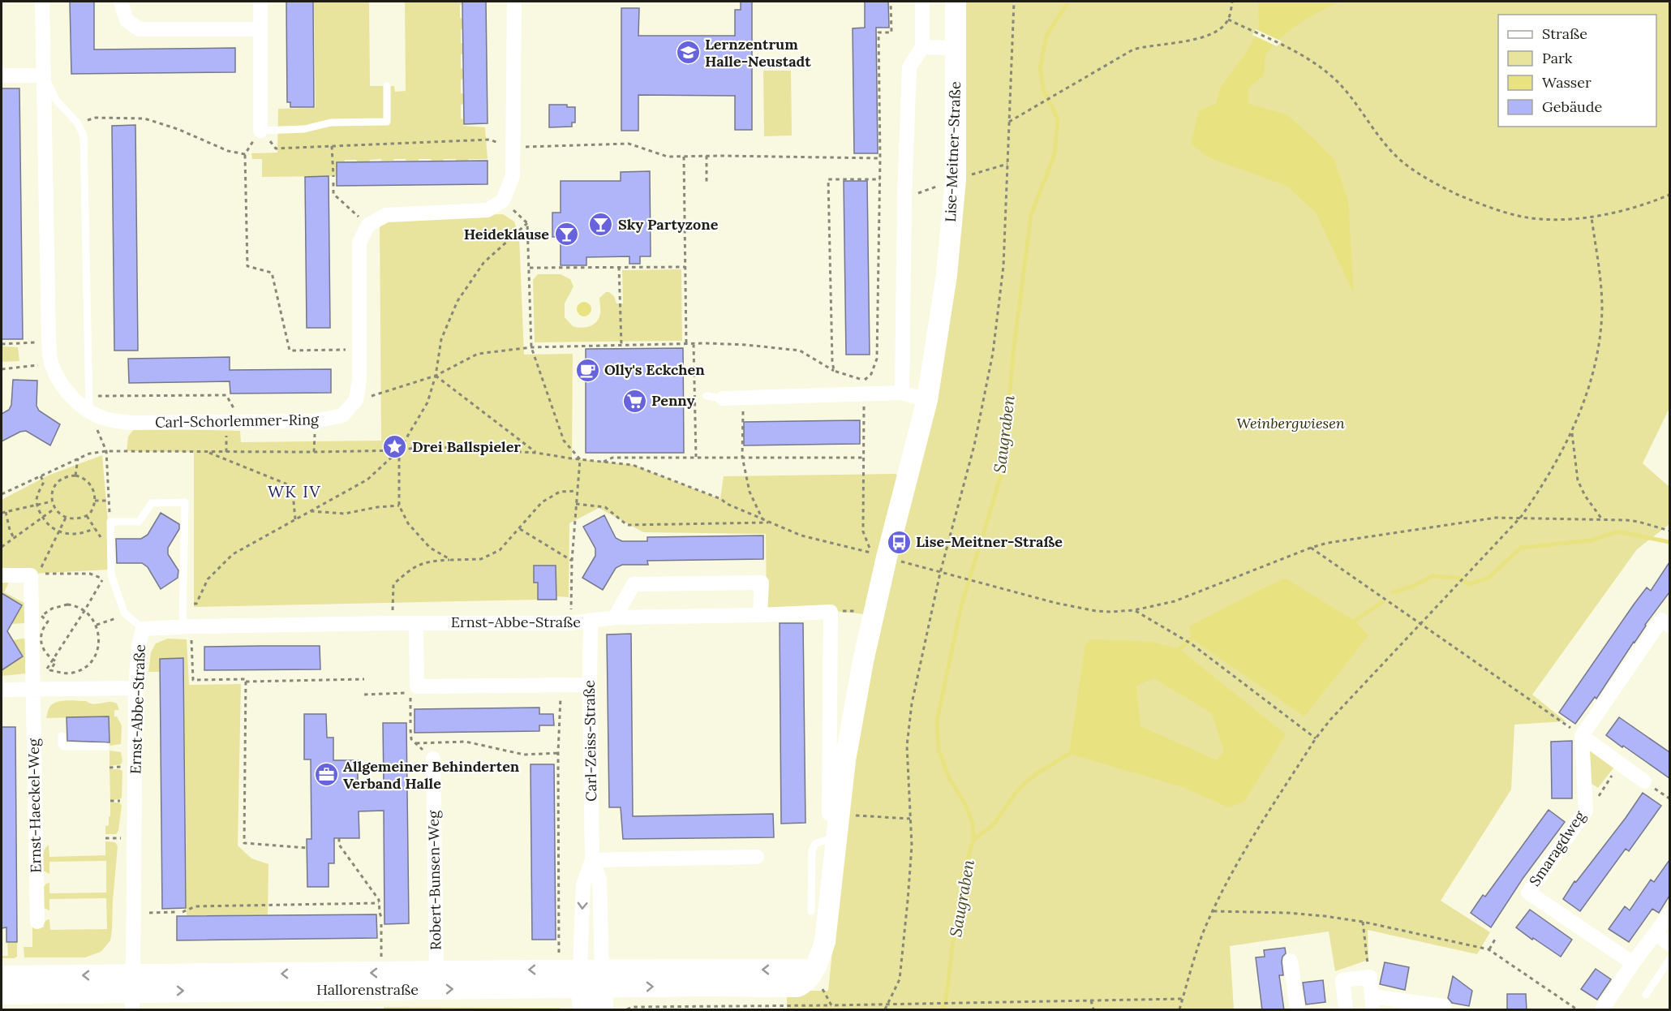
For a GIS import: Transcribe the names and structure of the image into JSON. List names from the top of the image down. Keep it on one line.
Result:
{"streets":{"street":["Lise-Meitner-Straße","Carl-Schorlemmer-Ring","Ernst-Abbe-Straße","Carl-Zeiss-Straße","Ernst-Haeckel-Weg","Smaragdweg","Robert-Bunsen-Weg","Hallorenstraße"]},"crossings":[["Lise-Meitner-Straße","Hallorenstraße"],["Ernst-Abbe-Straße","Carl-Zeiss-Straße"],["Ernst-Abbe-Straße","Hallorenstraße"],["Carl-Zeiss-Straße","Hallorenstraße"],["Robert-Bunsen-Weg","Hallorenstraße"]],"districts":["WK IV"],"water":["Saugraben"],"parks":["Weinbergwiesen"],"places":{"school or university":["Lernzentrum Halle-Neustadt"],"bar":["Sky Partyzone","Heideklause"],"cafe":["Olly's Eckchen"],"supermarket":["Penny"],"place":["Drei Ballspieler"],"bus stop":["Lise-Meitner-Straße"],"office":["Allgemeiner Behinderten Verband Halle"]},"legend":["Straße","Park","Wasser","Gebäude"]}
